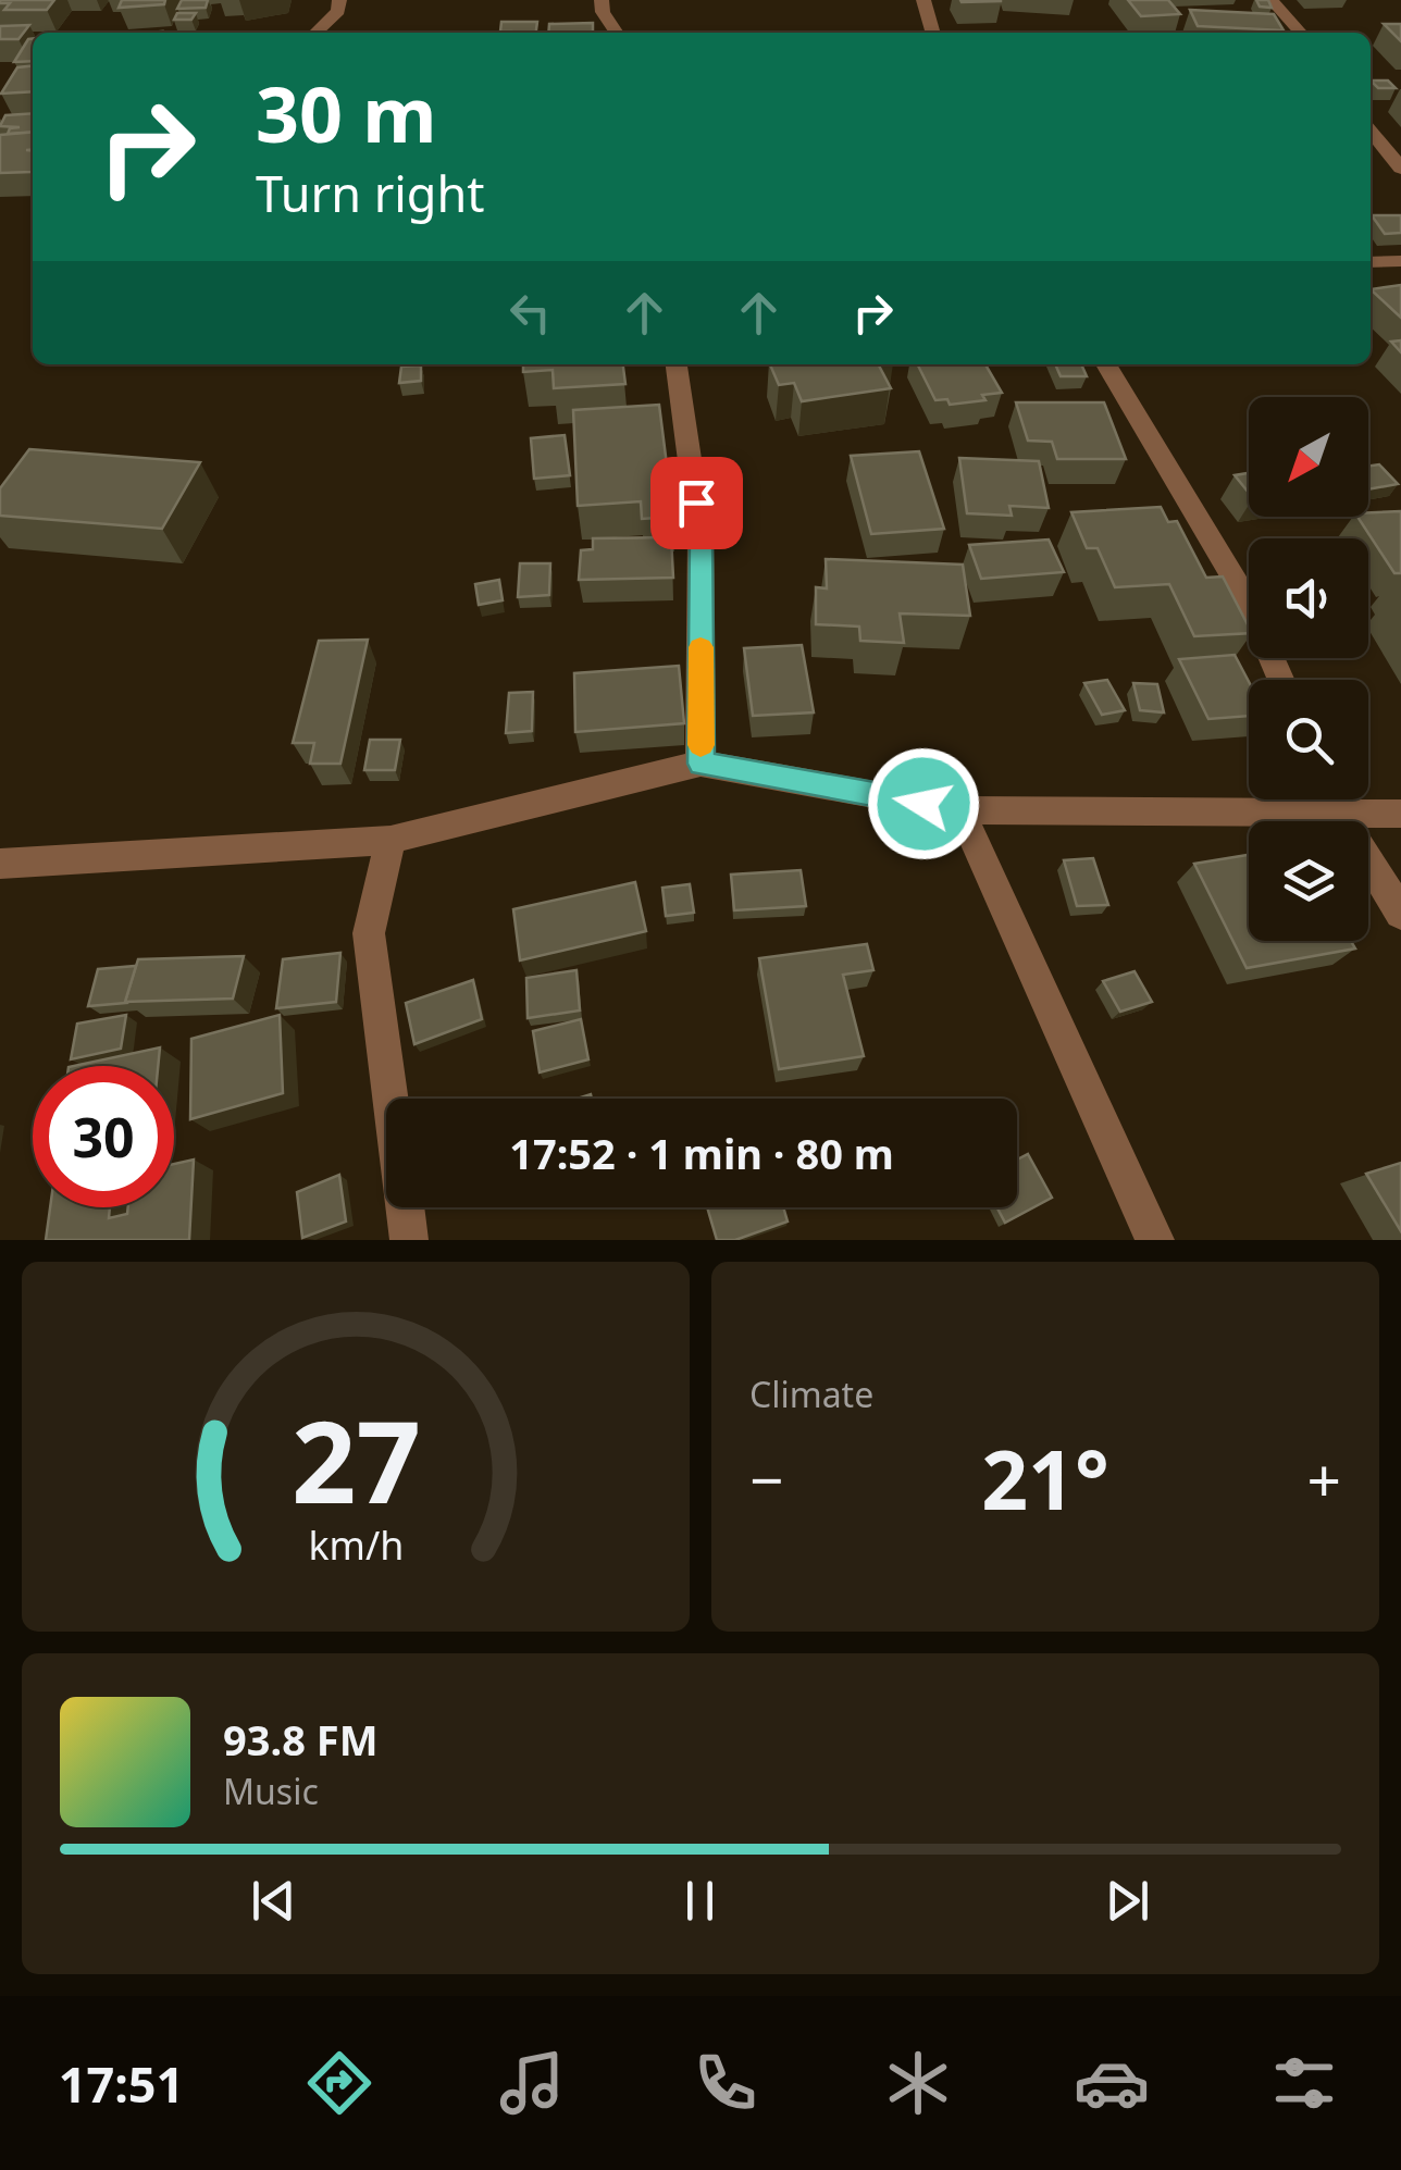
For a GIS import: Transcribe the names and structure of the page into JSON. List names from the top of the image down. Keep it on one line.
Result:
{"north":"bottom left","page":{"turn":["30 m","Turn right"],"limit":"30","trip":"17:52 · 1 min · 80 m","tile":"Climate","heat":["−","21°","+"],"song":["93.8 FM","Music"],"tabs":"17:51","gauge":["27","km/h"]}}
